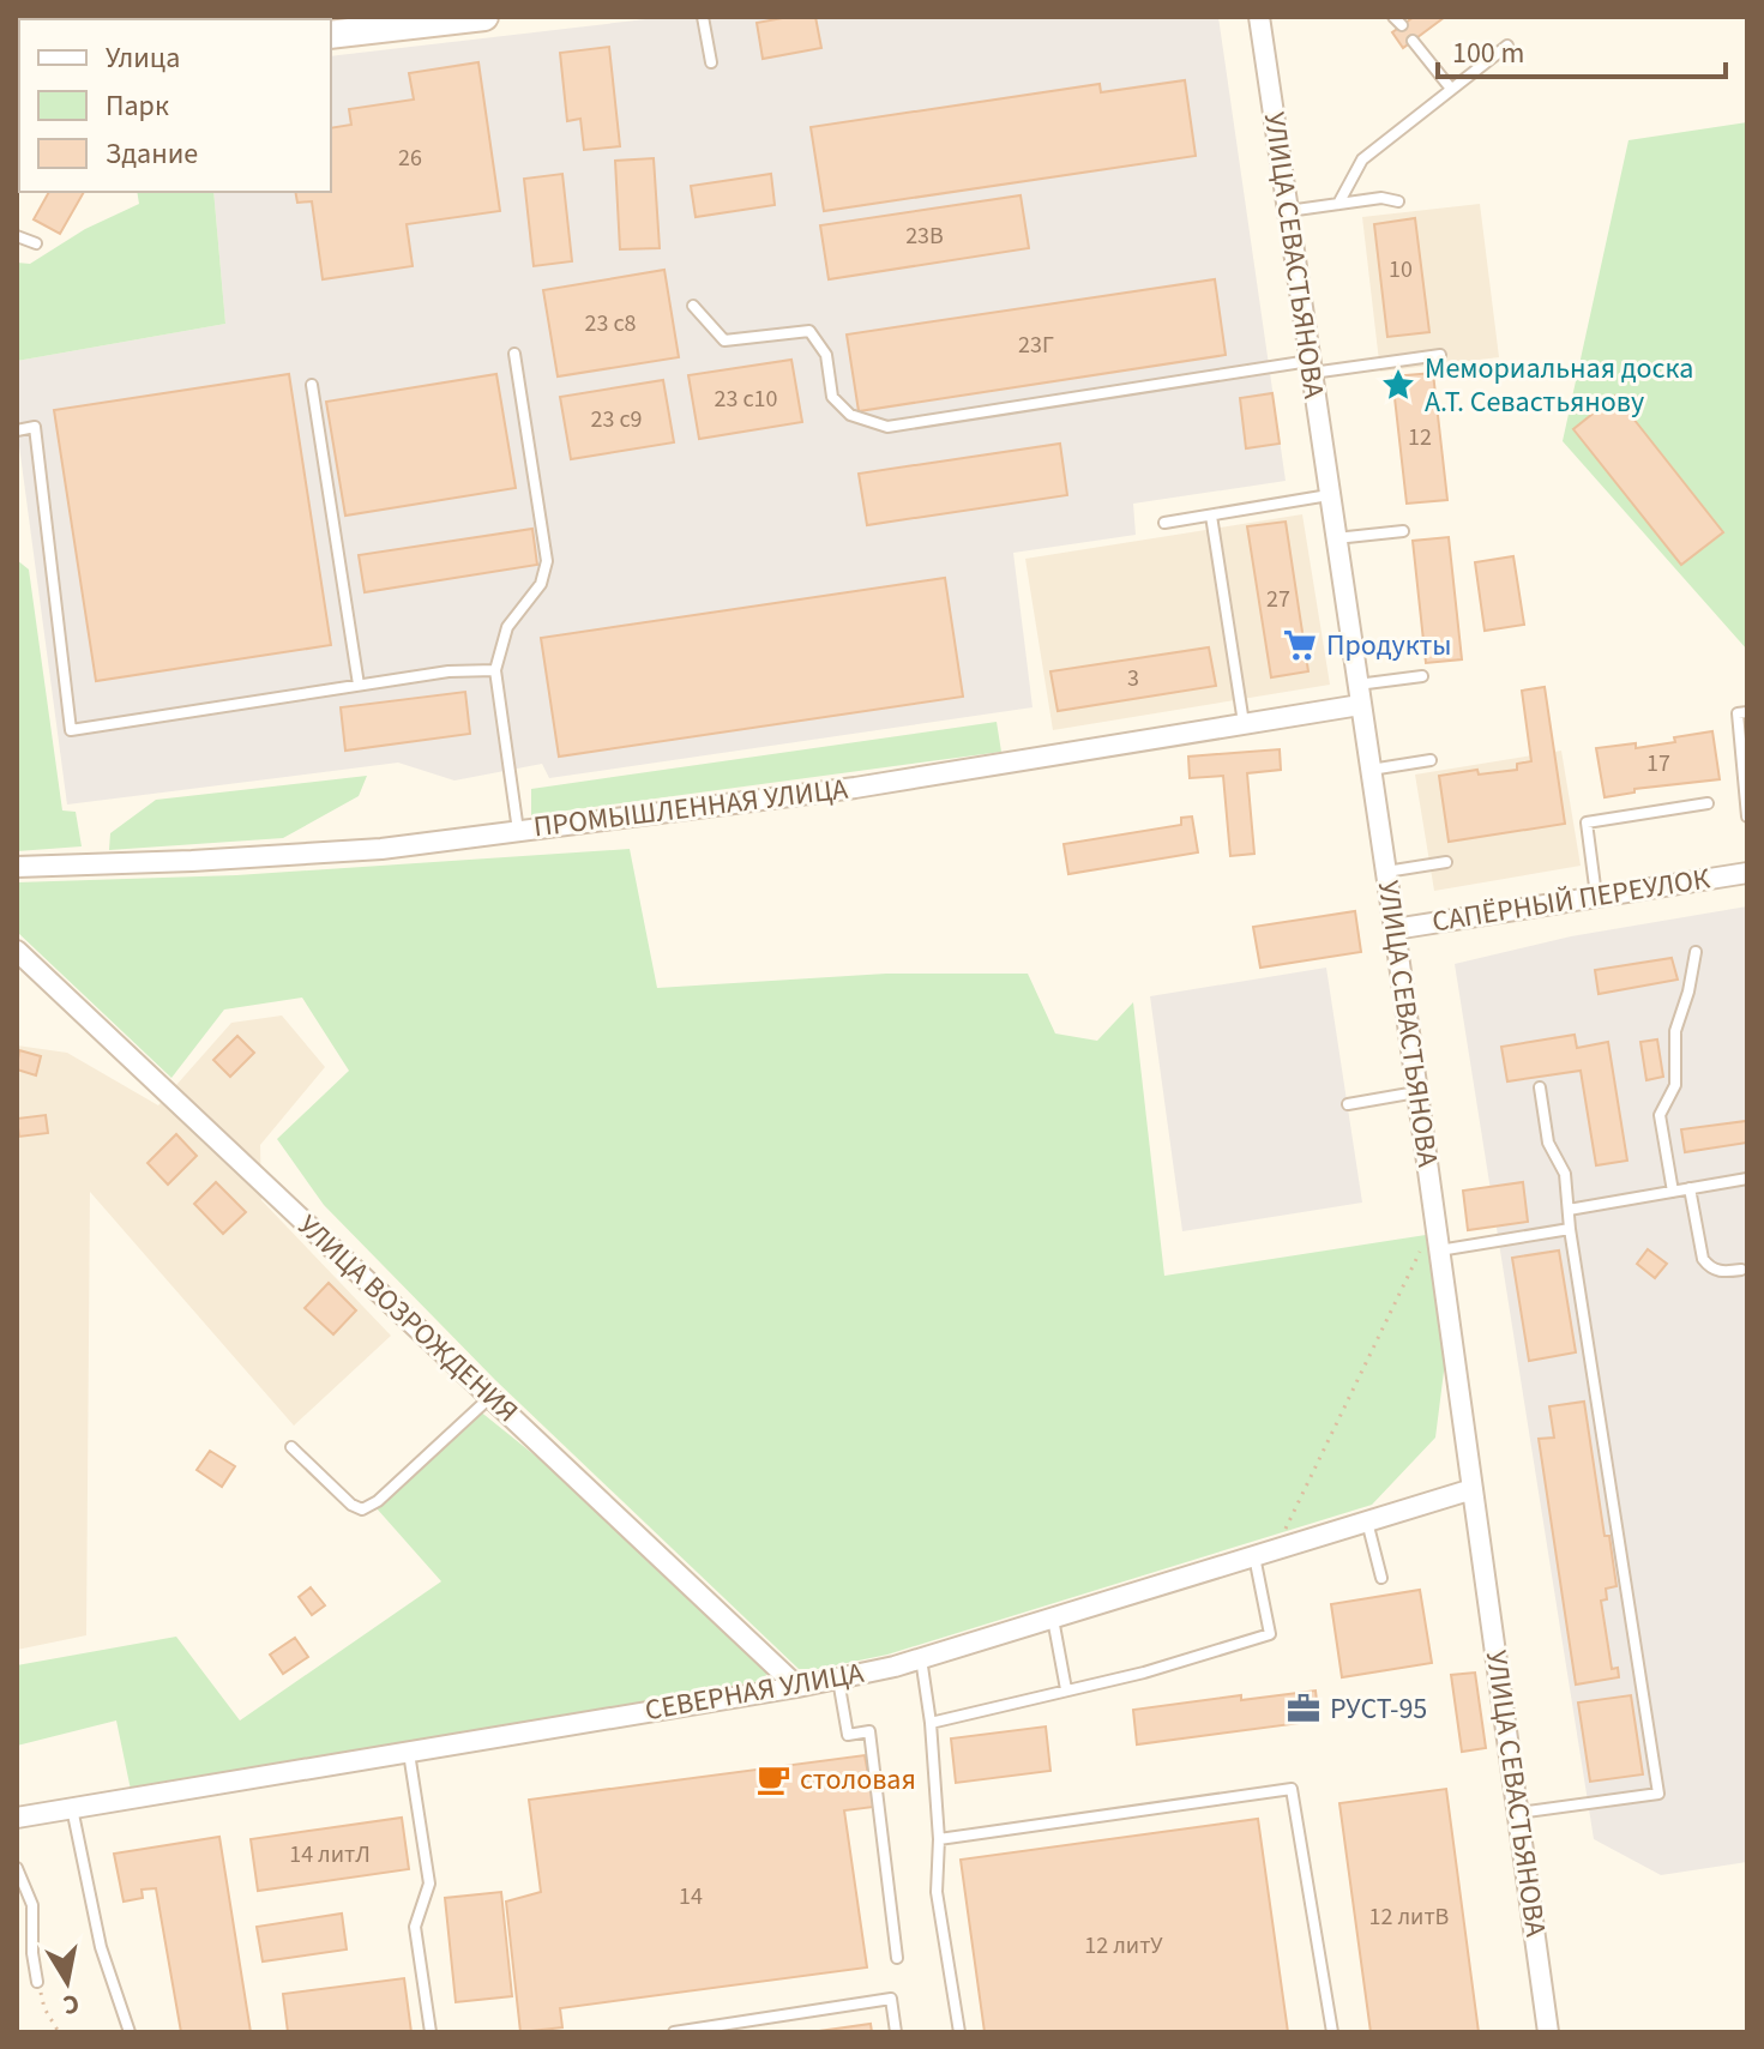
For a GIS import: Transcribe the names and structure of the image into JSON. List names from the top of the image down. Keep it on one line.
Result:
{"streets":{"street":["УЛИЦА СЕВАСТЬЯНОВА","ПРОМЫШЛЕННАЯ УЛИЦА","САПЁРНЫЙ ПЕРЕУЛОК","УЛИЦА ВОЗРОЖДЕНИЯ","СЕВЕРНАЯ УЛИЦА"]},"crossings":[["УЛИЦА СЕВАСТЬЯНОВА","ПРОМЫШЛЕННАЯ УЛИЦА"],["УЛИЦА СЕВАСТЬЯНОВА","САПЁРНЫЙ ПЕРЕУЛОК"],["УЛИЦА СЕВАСТЬЯНОВА","СЕВЕРНАЯ УЛИЦА"],["УЛИЦА ВОЗРОЖДЕНИЯ","СЕВЕРНАЯ УЛИЦА"]],"places":{"place":["Мемориальная доска А.Т. Севастьянову"],"supermarket":["Продукты"],"office":["РУСТ-95"],"cafe":["столовая"]},"house_numbers":["26","23В","10","23 с8","23Г","23 с10","23 с9","12","27","3","17","14 литЛ","14","12 литВ","12 литУ"],"legend":["Улица","Парк","Здание"],"scale_bar":"100 m","north":"bottom"}
